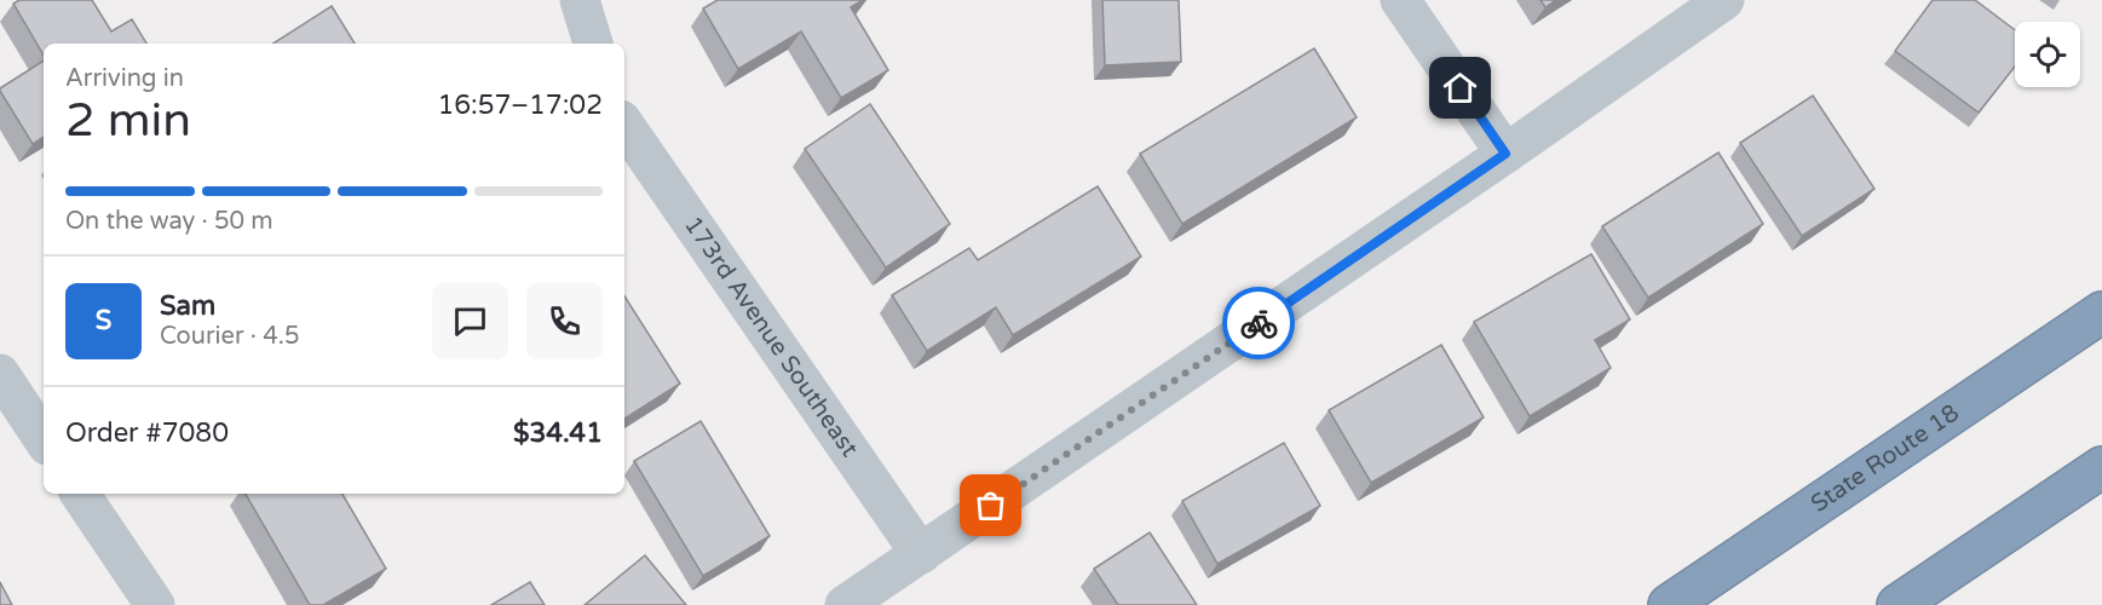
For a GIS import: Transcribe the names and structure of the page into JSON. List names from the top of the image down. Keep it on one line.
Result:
{"streets":{"highway":["State Route 18"],"street":["173rd Avenue Southeast"]},"page":{"heading":["2 min","Arriving in","16:57–17:02"],"panel":["Sam","Courier · 4.5","Order #7080","$34.41"],"bar":"On the way · 50 m","round":"S"}}
